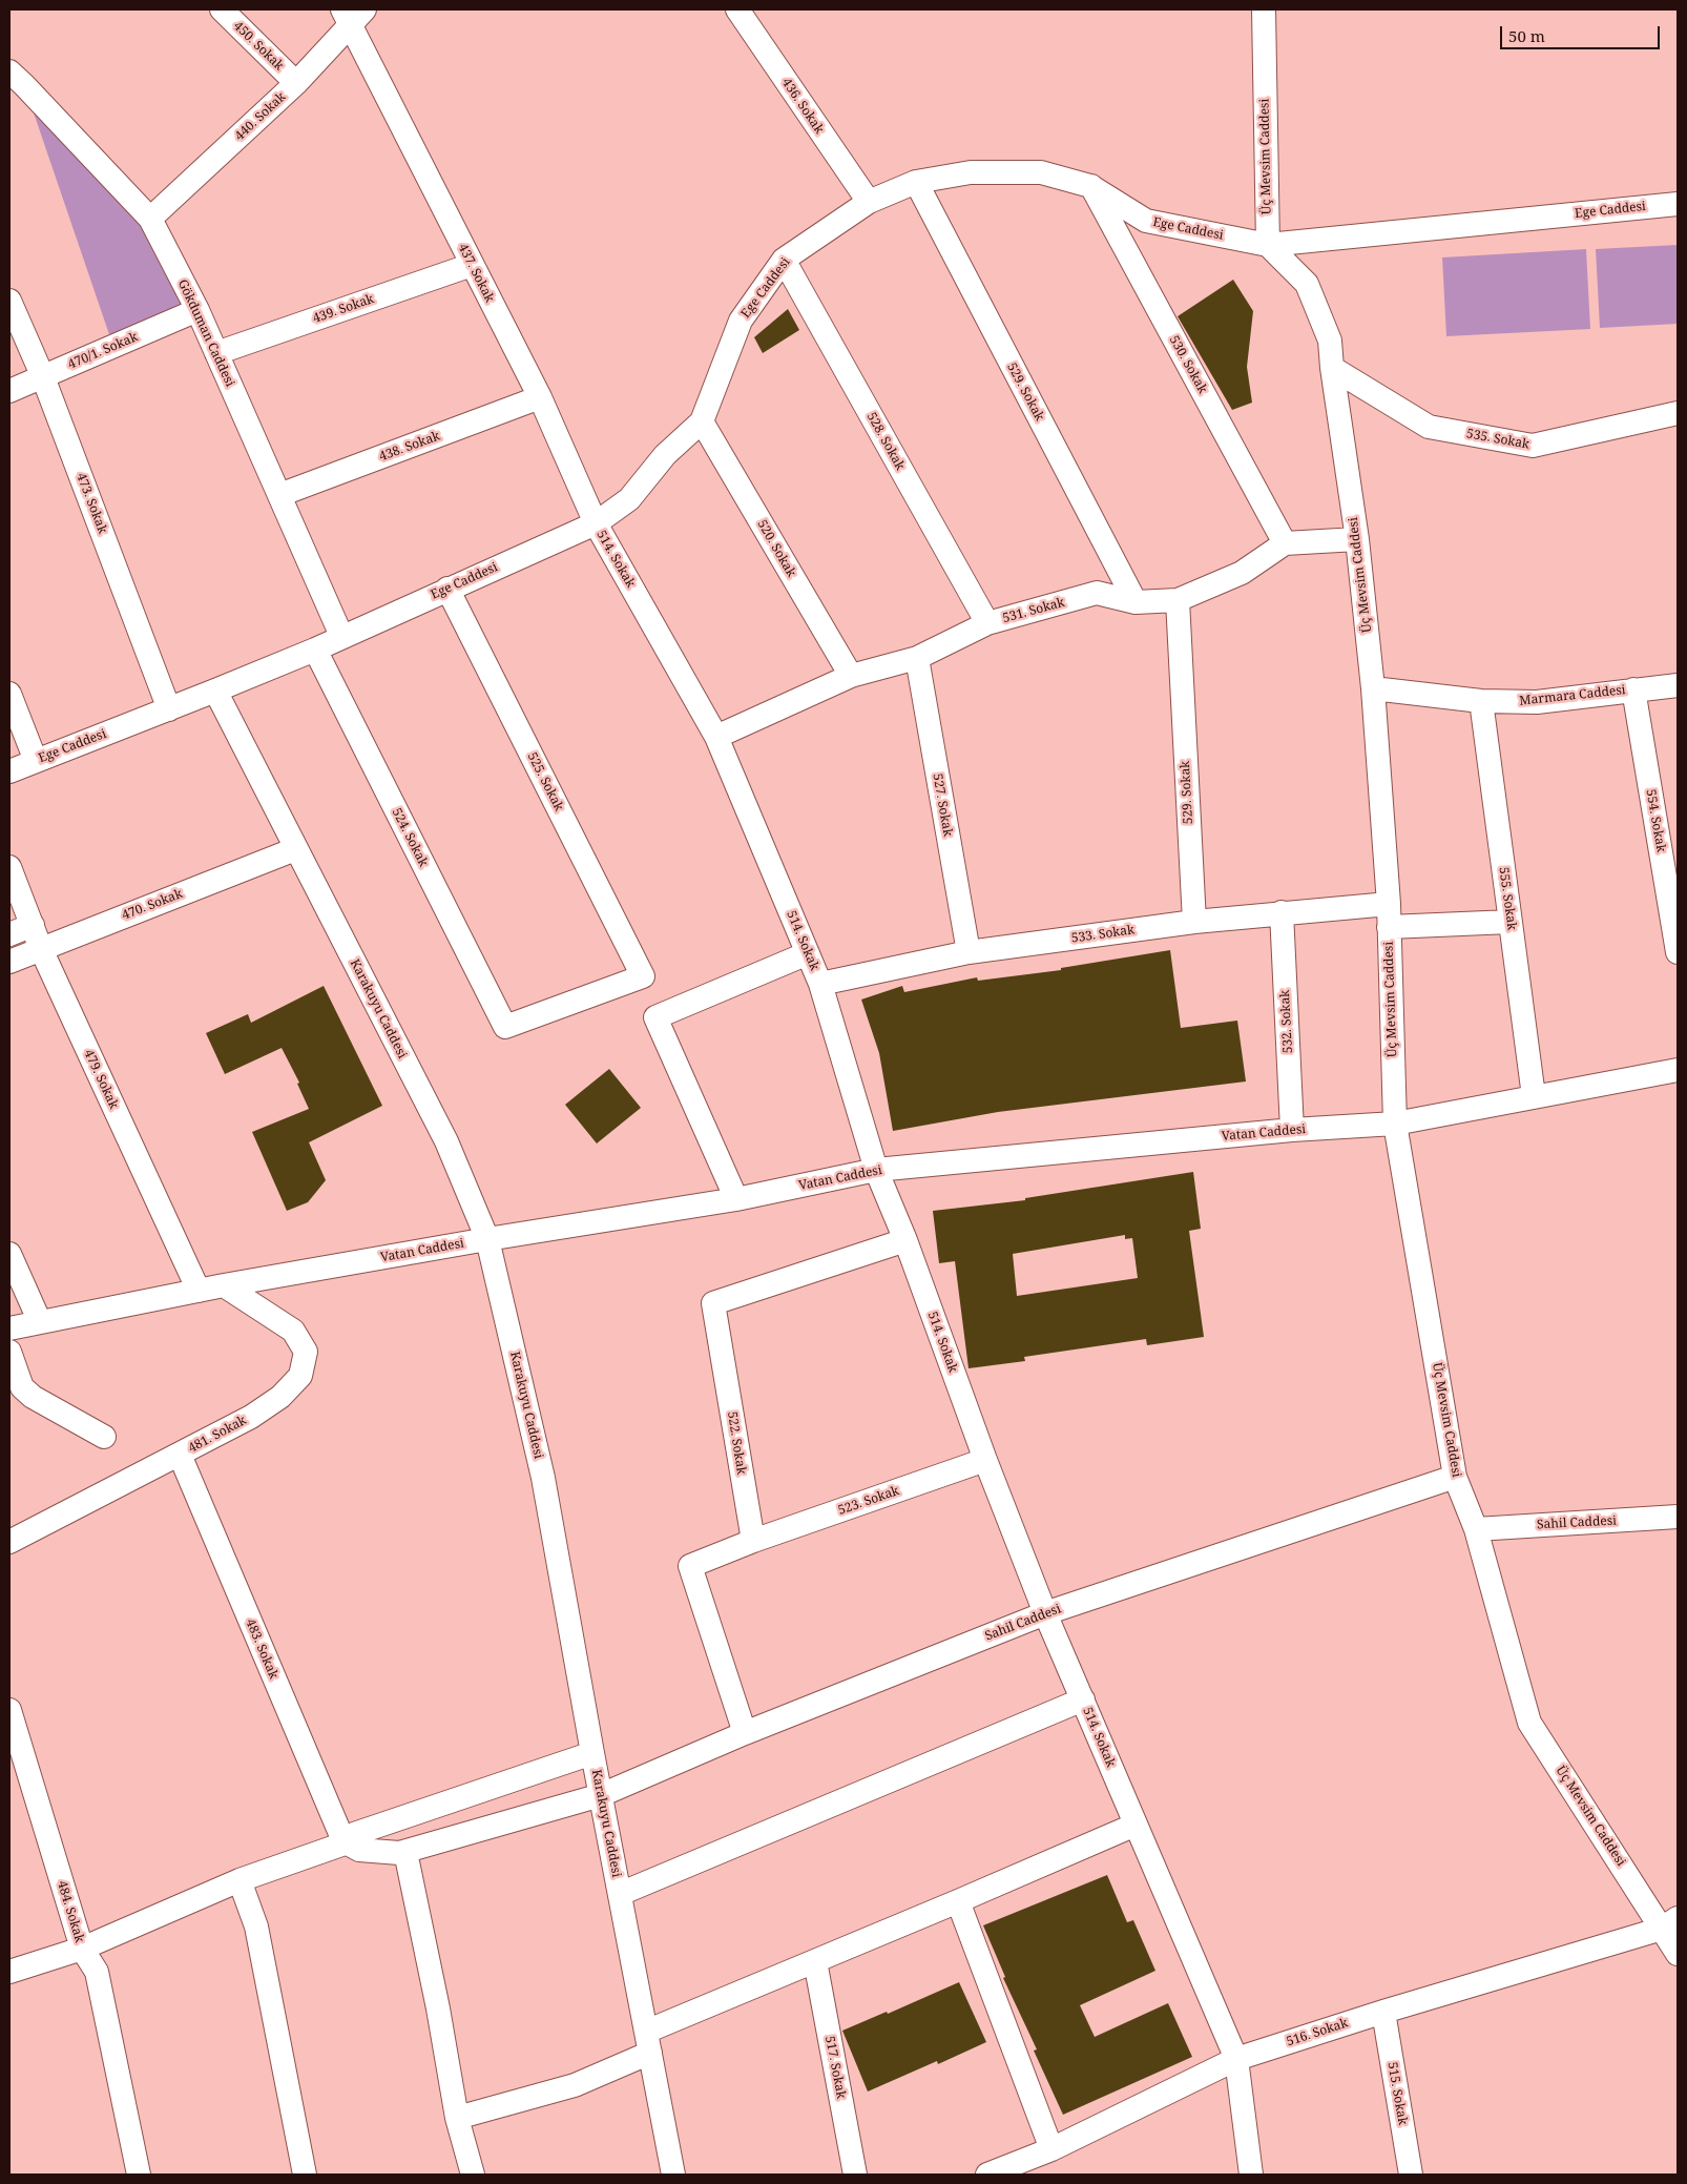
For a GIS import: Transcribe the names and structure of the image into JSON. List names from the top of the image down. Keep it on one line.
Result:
{"streets":{"street":["450. Sokak","436. Sokak","440. Sokak","Üç Mevsim Caddesi","Ege Caddesi","437. Sokak","439. Sokak","Gökduman Caddesi","470/1. Sokak","530. Sokak","529. Sokak","535. Sokak","528. Sokak","438. Sokak","473. Sokak","520. Sokak","514. Sokak","531. Sokak","Marmara Caddesi","525. Sokak","527. Sokak","554. Sokak","524. Sokak","555. Sokak","470. Sokak","533. Sokak","Karakuyu Caddesi","532. Sokak","479. Sokak","Vatan Caddesi","481. Sokak","522. Sokak","523. Sokak","Sahil Caddesi","483. Sokak","484. Sokak","516. Sokak","517. Sokak","515. Sokak"]},"crossings":[["450. Sokak","440. Sokak"],["436. Sokak","Ege Caddesi"],["440. Sokak","437. Sokak"],["440. Sokak","Gökduman Caddesi"],["Üç Mevsim Caddesi","Ege Caddesi"],["Üç Mevsim Caddesi","535. Sokak"],["Üç Mevsim Caddesi","Marmara Caddesi"],["Üç Mevsim Caddesi","533. Sokak"],["Üç Mevsim Caddesi","Vatan Caddesi"],["Üç Mevsim Caddesi","Sahil Caddesi"],["Üç Mevsim Caddesi","516. Sokak"],["Ege Caddesi","437. Sokak"],["Ege Caddesi","Gökduman Caddesi"],["Ege Caddesi","530. Sokak"],["Ege Caddesi","529. Sokak"],["Ege Caddesi","528. Sokak"],["Ege Caddesi","473. Sokak"],["Ege Caddesi","520. Sokak"],["Ege Caddesi","514. Sokak"],["Ege Caddesi","525. Sokak"],["Ege Caddesi","524. Sokak"],["Ege Caddesi","Karakuyu Caddesi"],["437. Sokak","439. Sokak"],["437. Sokak","438. Sokak"],["437. Sokak","514. Sokak"],["439. Sokak","Gökduman Caddesi"],["Gökduman Caddesi","470/1. Sokak"],["Gökduman Caddesi","438. Sokak"],["470/1. Sokak","473. Sokak"],["530. Sokak","531. Sokak"],["529. Sokak","531. Sokak"],["529. Sokak","533. Sokak"],["528. Sokak","531. Sokak"],["520. Sokak","531. Sokak"],["514. Sokak","531. Sokak"],["514. Sokak","533. Sokak"],["514. Sokak","Vatan Caddesi"],["514. Sokak","522. Sokak"],["514. Sokak","523. Sokak"],["514. Sokak","Sahil Caddesi"],["514. Sokak","516. Sokak"],["531. Sokak","527. Sokak"],["Marmara Caddesi","554. Sokak"],["Marmara Caddesi","555. Sokak"],["525. Sokak","524. Sokak"],["527. Sokak","533. Sokak"],["555. Sokak","533. Sokak"],["555. Sokak","Vatan Caddesi"],["470. Sokak","Karakuyu Caddesi"],["470. Sokak","479. Sokak"],["533. Sokak","532. Sokak"],["Karakuyu Caddesi","Vatan Caddesi"],["Karakuyu Caddesi","Sahil Caddesi"],["532. Sokak","Vatan Caddesi"],["479. Sokak","Vatan Caddesi"],["Vatan Caddesi","481. Sokak"],["481. Sokak","483. Sokak"],["522. Sokak","523. Sokak"],["Sahil Caddesi","483. Sokak"],["516. Sokak","515. Sokak"]],"scale_bar":"50 m"}
